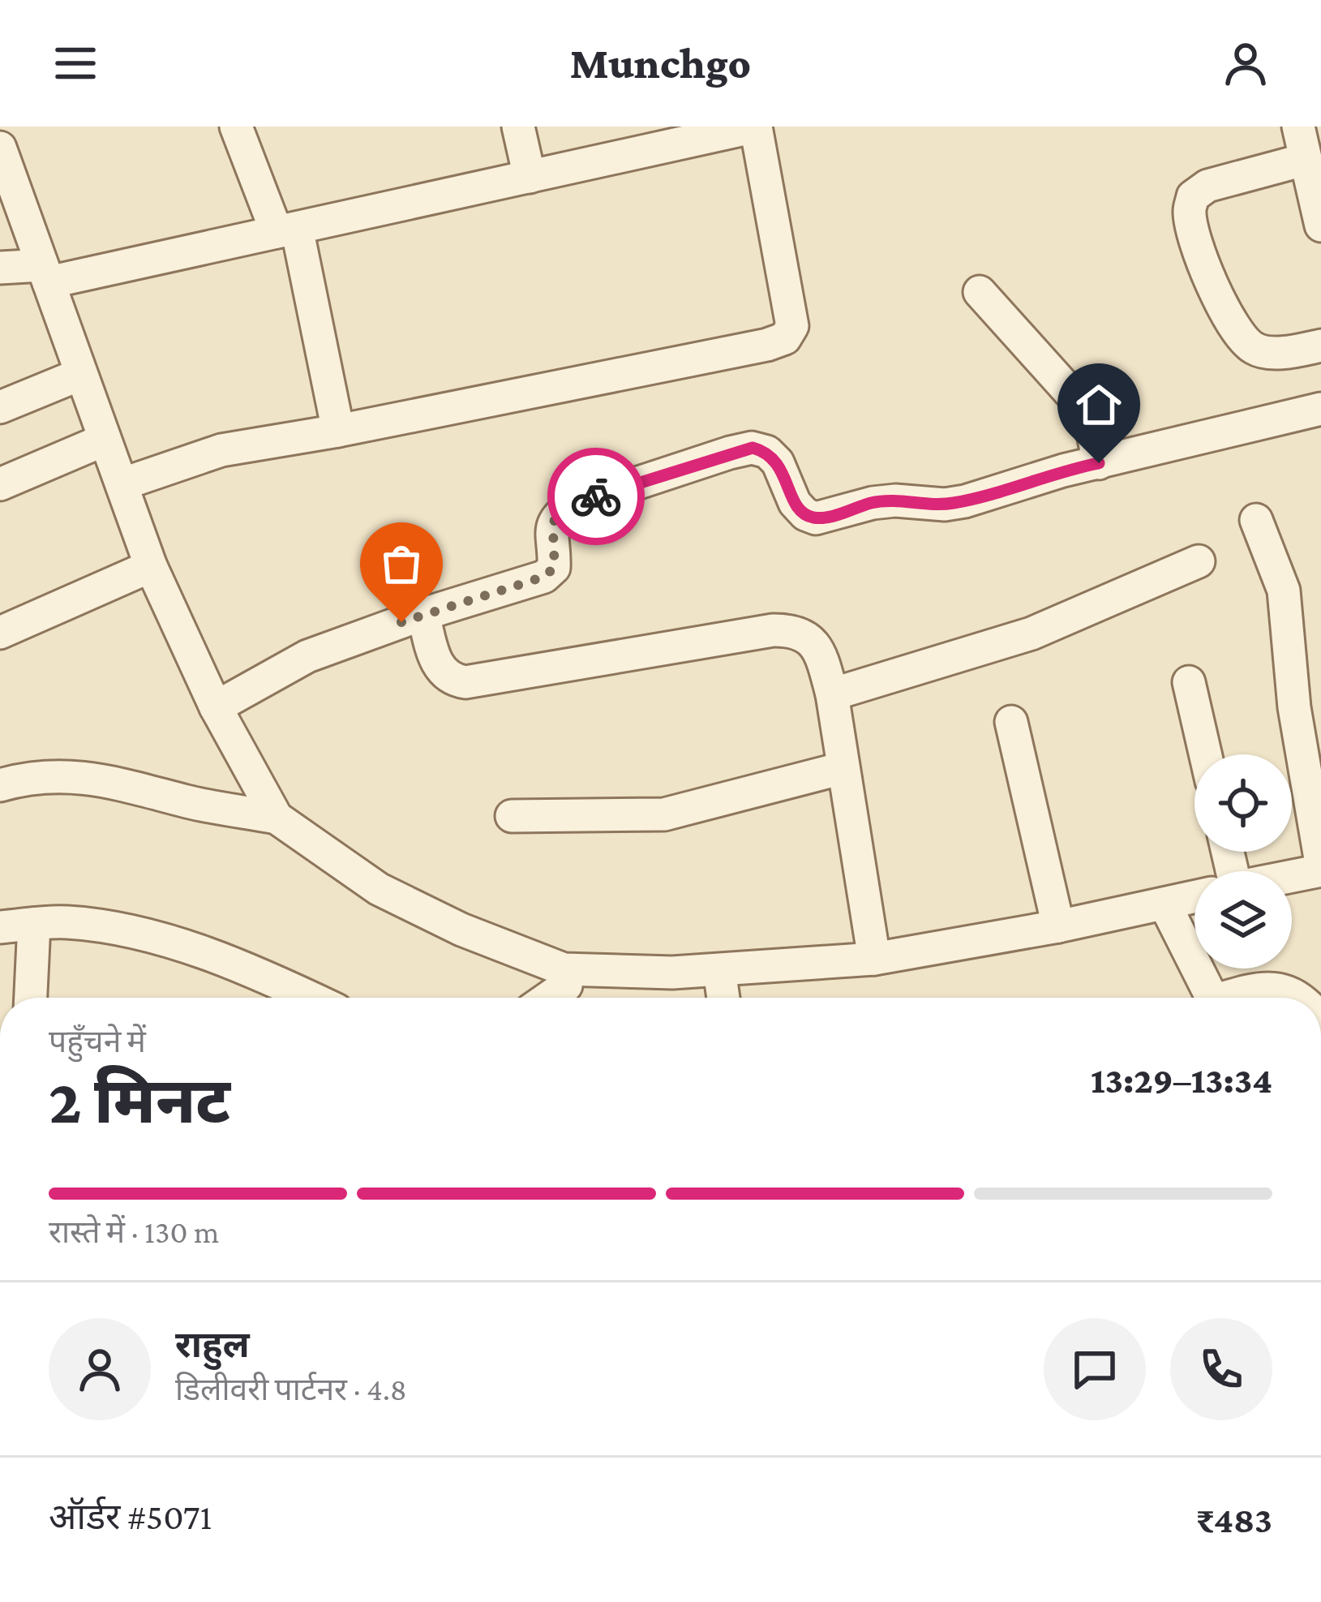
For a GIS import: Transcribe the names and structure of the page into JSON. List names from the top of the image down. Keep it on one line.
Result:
{"page":{"header":"Munchgo","heading":["2 मिनट","पहुँचने में","13:29–13:34"],"panel":["राहुल","डिलीवरी पार्टनर · 4.8","ऑर्डर #5071","₹483"],"bar":"रास्ते में · 130 m"}}
